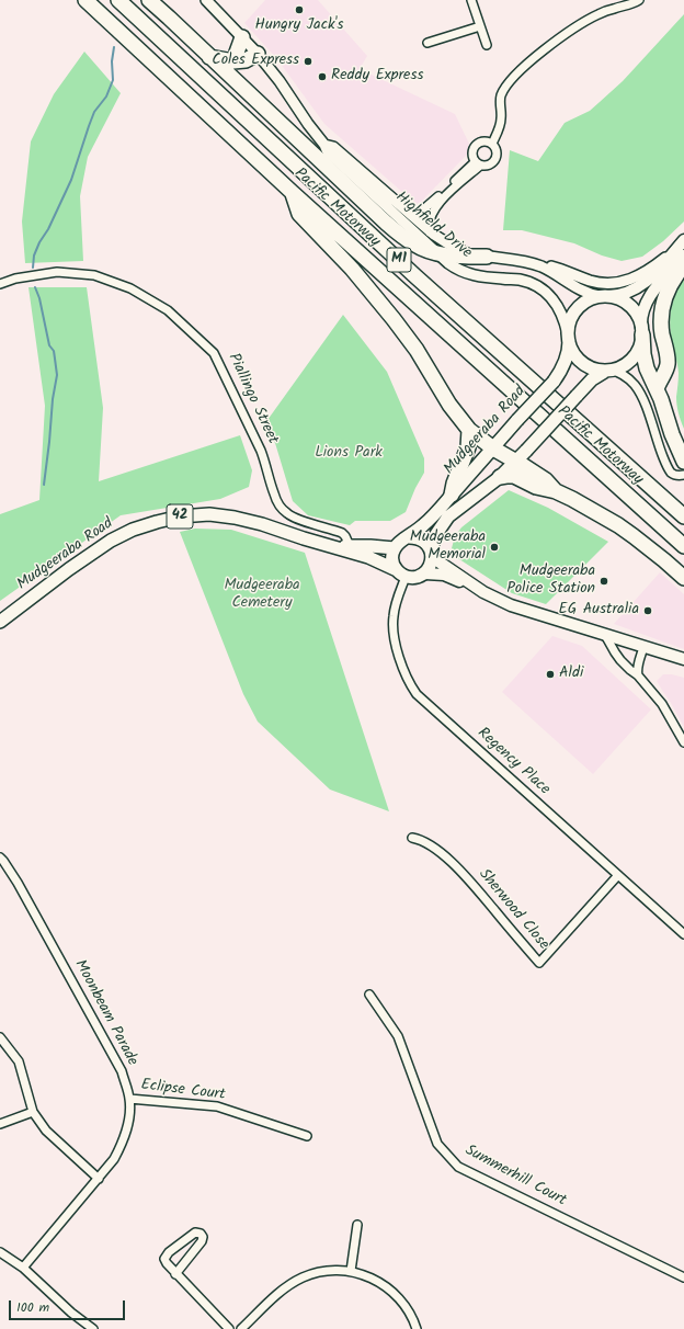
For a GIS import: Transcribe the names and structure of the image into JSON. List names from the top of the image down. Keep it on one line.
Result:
{"streets":{"highway":["Pacific Motorway","M1"],"main road":["Mudgeeraba Road","42"],"street":["Highfield Drive","Piallingo Street","Regency Place","Sherwood Close","Moonbeam Parade","Eclipse Court","Summerhill Court"]},"crossings":[["Pacific Motorway","M1"],["Highfield Drive","M1"],["Highfield Drive","Mudgeeraba Road"],["M1","Mudgeeraba Road"],["Piallingo Street","Mudgeeraba Road"],["Mudgeeraba Road","Regency Place"],["Regency Place","Sherwood Close"],["Moonbeam Parade","Eclipse Court"]],"parks":["Lions Park","Mudgeeraba Cemetery"],"places":["Hungry Jack's","Coles Express","Reddy Express","Mudgeeraba Memorial","Mudgeeraba Police Station","EG Australia","Aldi"],"scale_bar":"100 m"}
